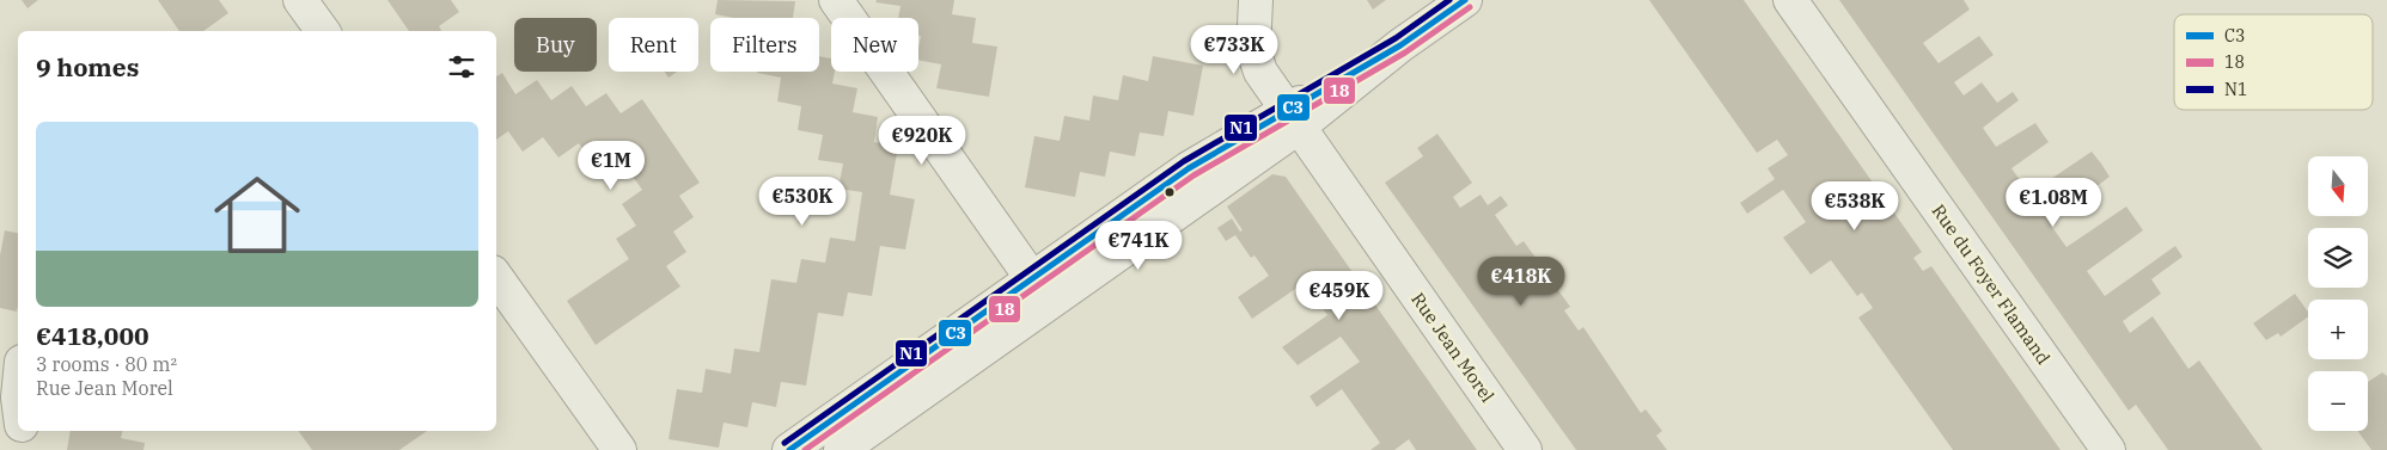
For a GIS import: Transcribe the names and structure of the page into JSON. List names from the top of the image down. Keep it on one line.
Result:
{"streets":{"street":["Rue du Foyer Flamand","Rue Jean Morel"]},"lines":["transit line C3","transit line N1","transit line 18"],"legend":["C3","18","N1"],"north":"bottom","page":{"chip":["Buy","Rent","Filters","New"],"price":["€733K","€920K","€1M","€530K","€1.08M","€538K","€741K","€418K","€459K"],"heading":"9 homes","list":[{"name":"€418,000","note":"3 rooms · 80 m² · Rue Jean Morel"}],"map_buttons":["+","−"]}}
